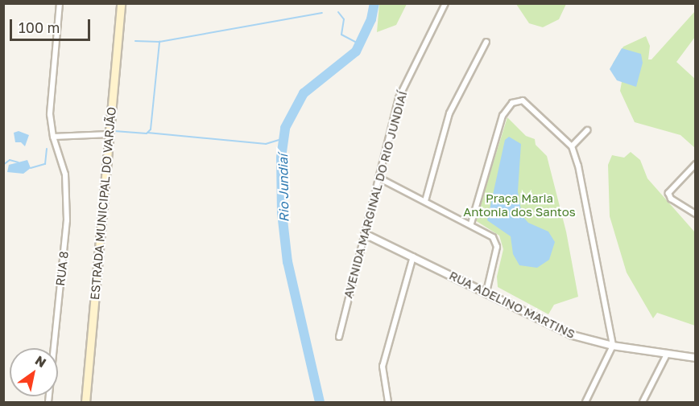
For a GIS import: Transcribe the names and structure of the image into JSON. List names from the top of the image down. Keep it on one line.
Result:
{"streets":{"main road":["ESTRADA MUNICIPAL DO VARJÃO"],"street":["AVENIDA MARGINAL DO RIO JUNDIAÍ","RUA 8","RUA ADELINO MARTINS"]},"crossings":[["AVENIDA MARGINAL DO RIO JUNDIAÍ","RUA ADELINO MARTINS"]],"water":["Rio Jundiaí"],"parks":["Praça Maria Antonia dos Santos"],"scale_bar":"100 m","north":"top right"}
